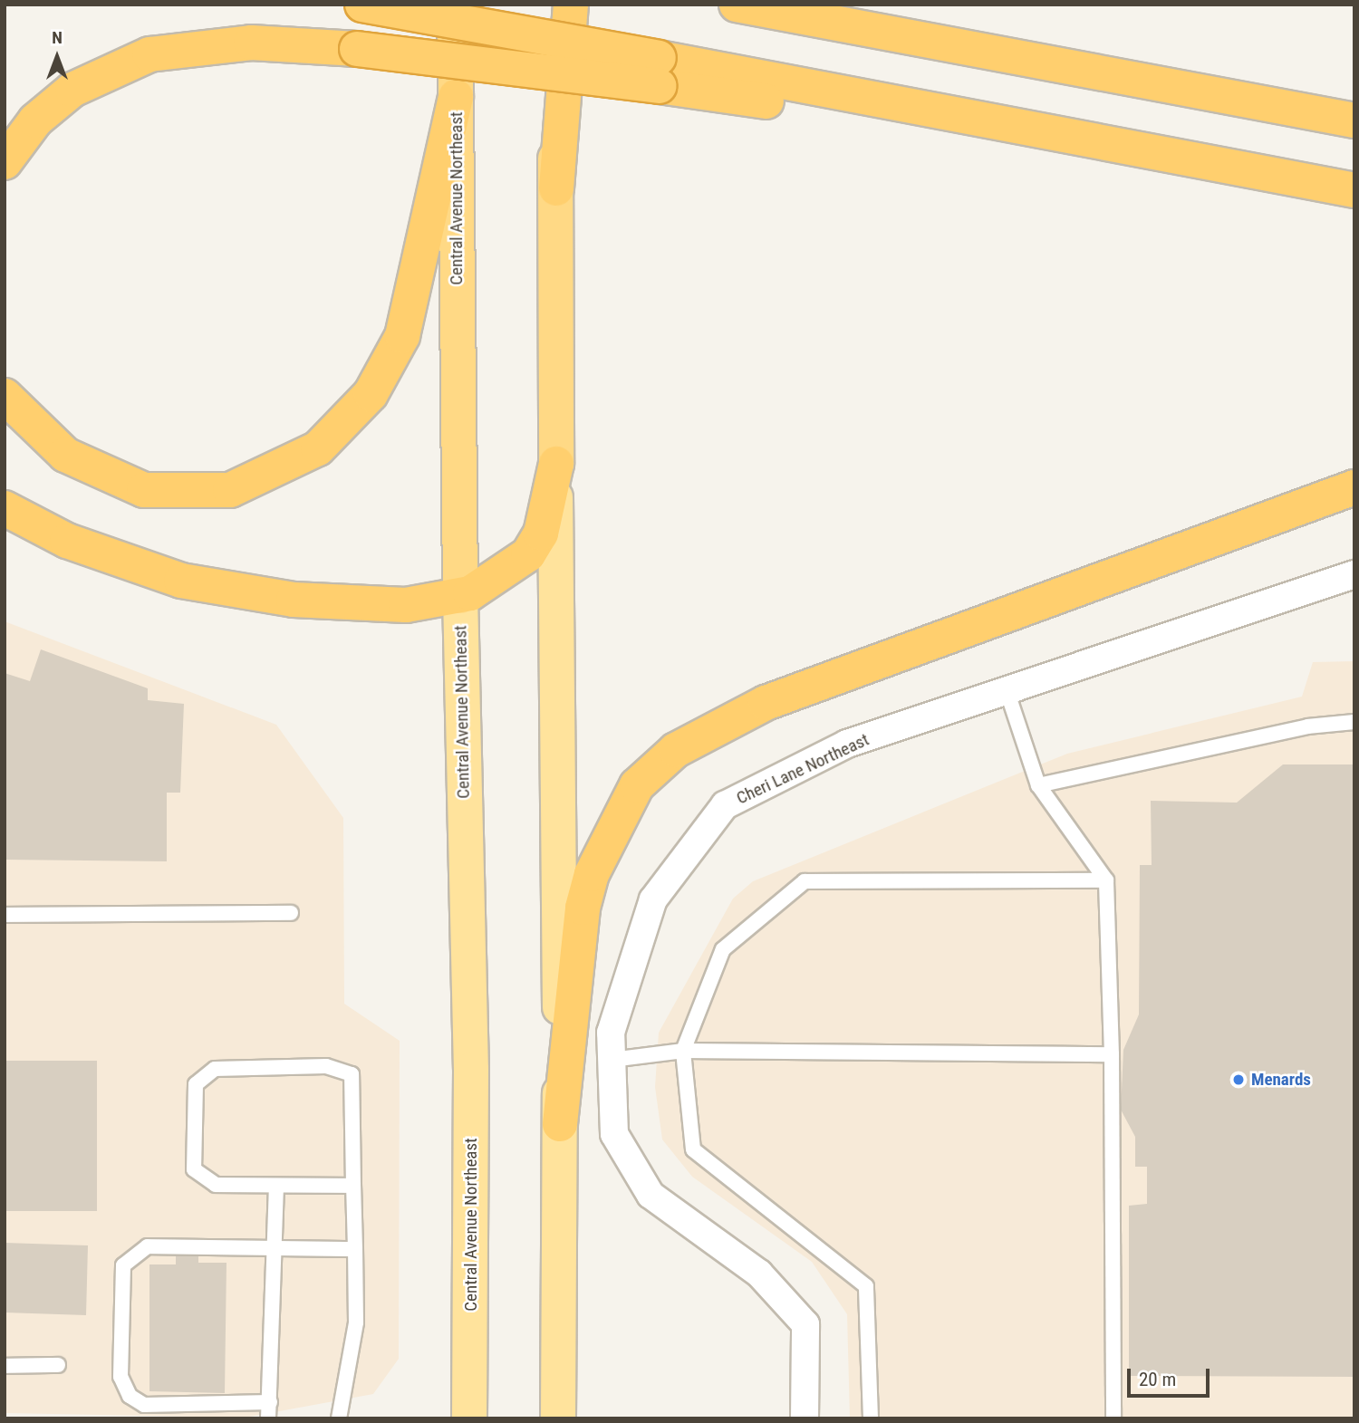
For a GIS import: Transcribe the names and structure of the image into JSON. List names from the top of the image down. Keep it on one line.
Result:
{"streets":{"highway":["Central Avenue Northeast"],"street":["Cheri Lane Northeast"]},"places":["Menards"],"scale_bar":"20 m","north":"top"}
